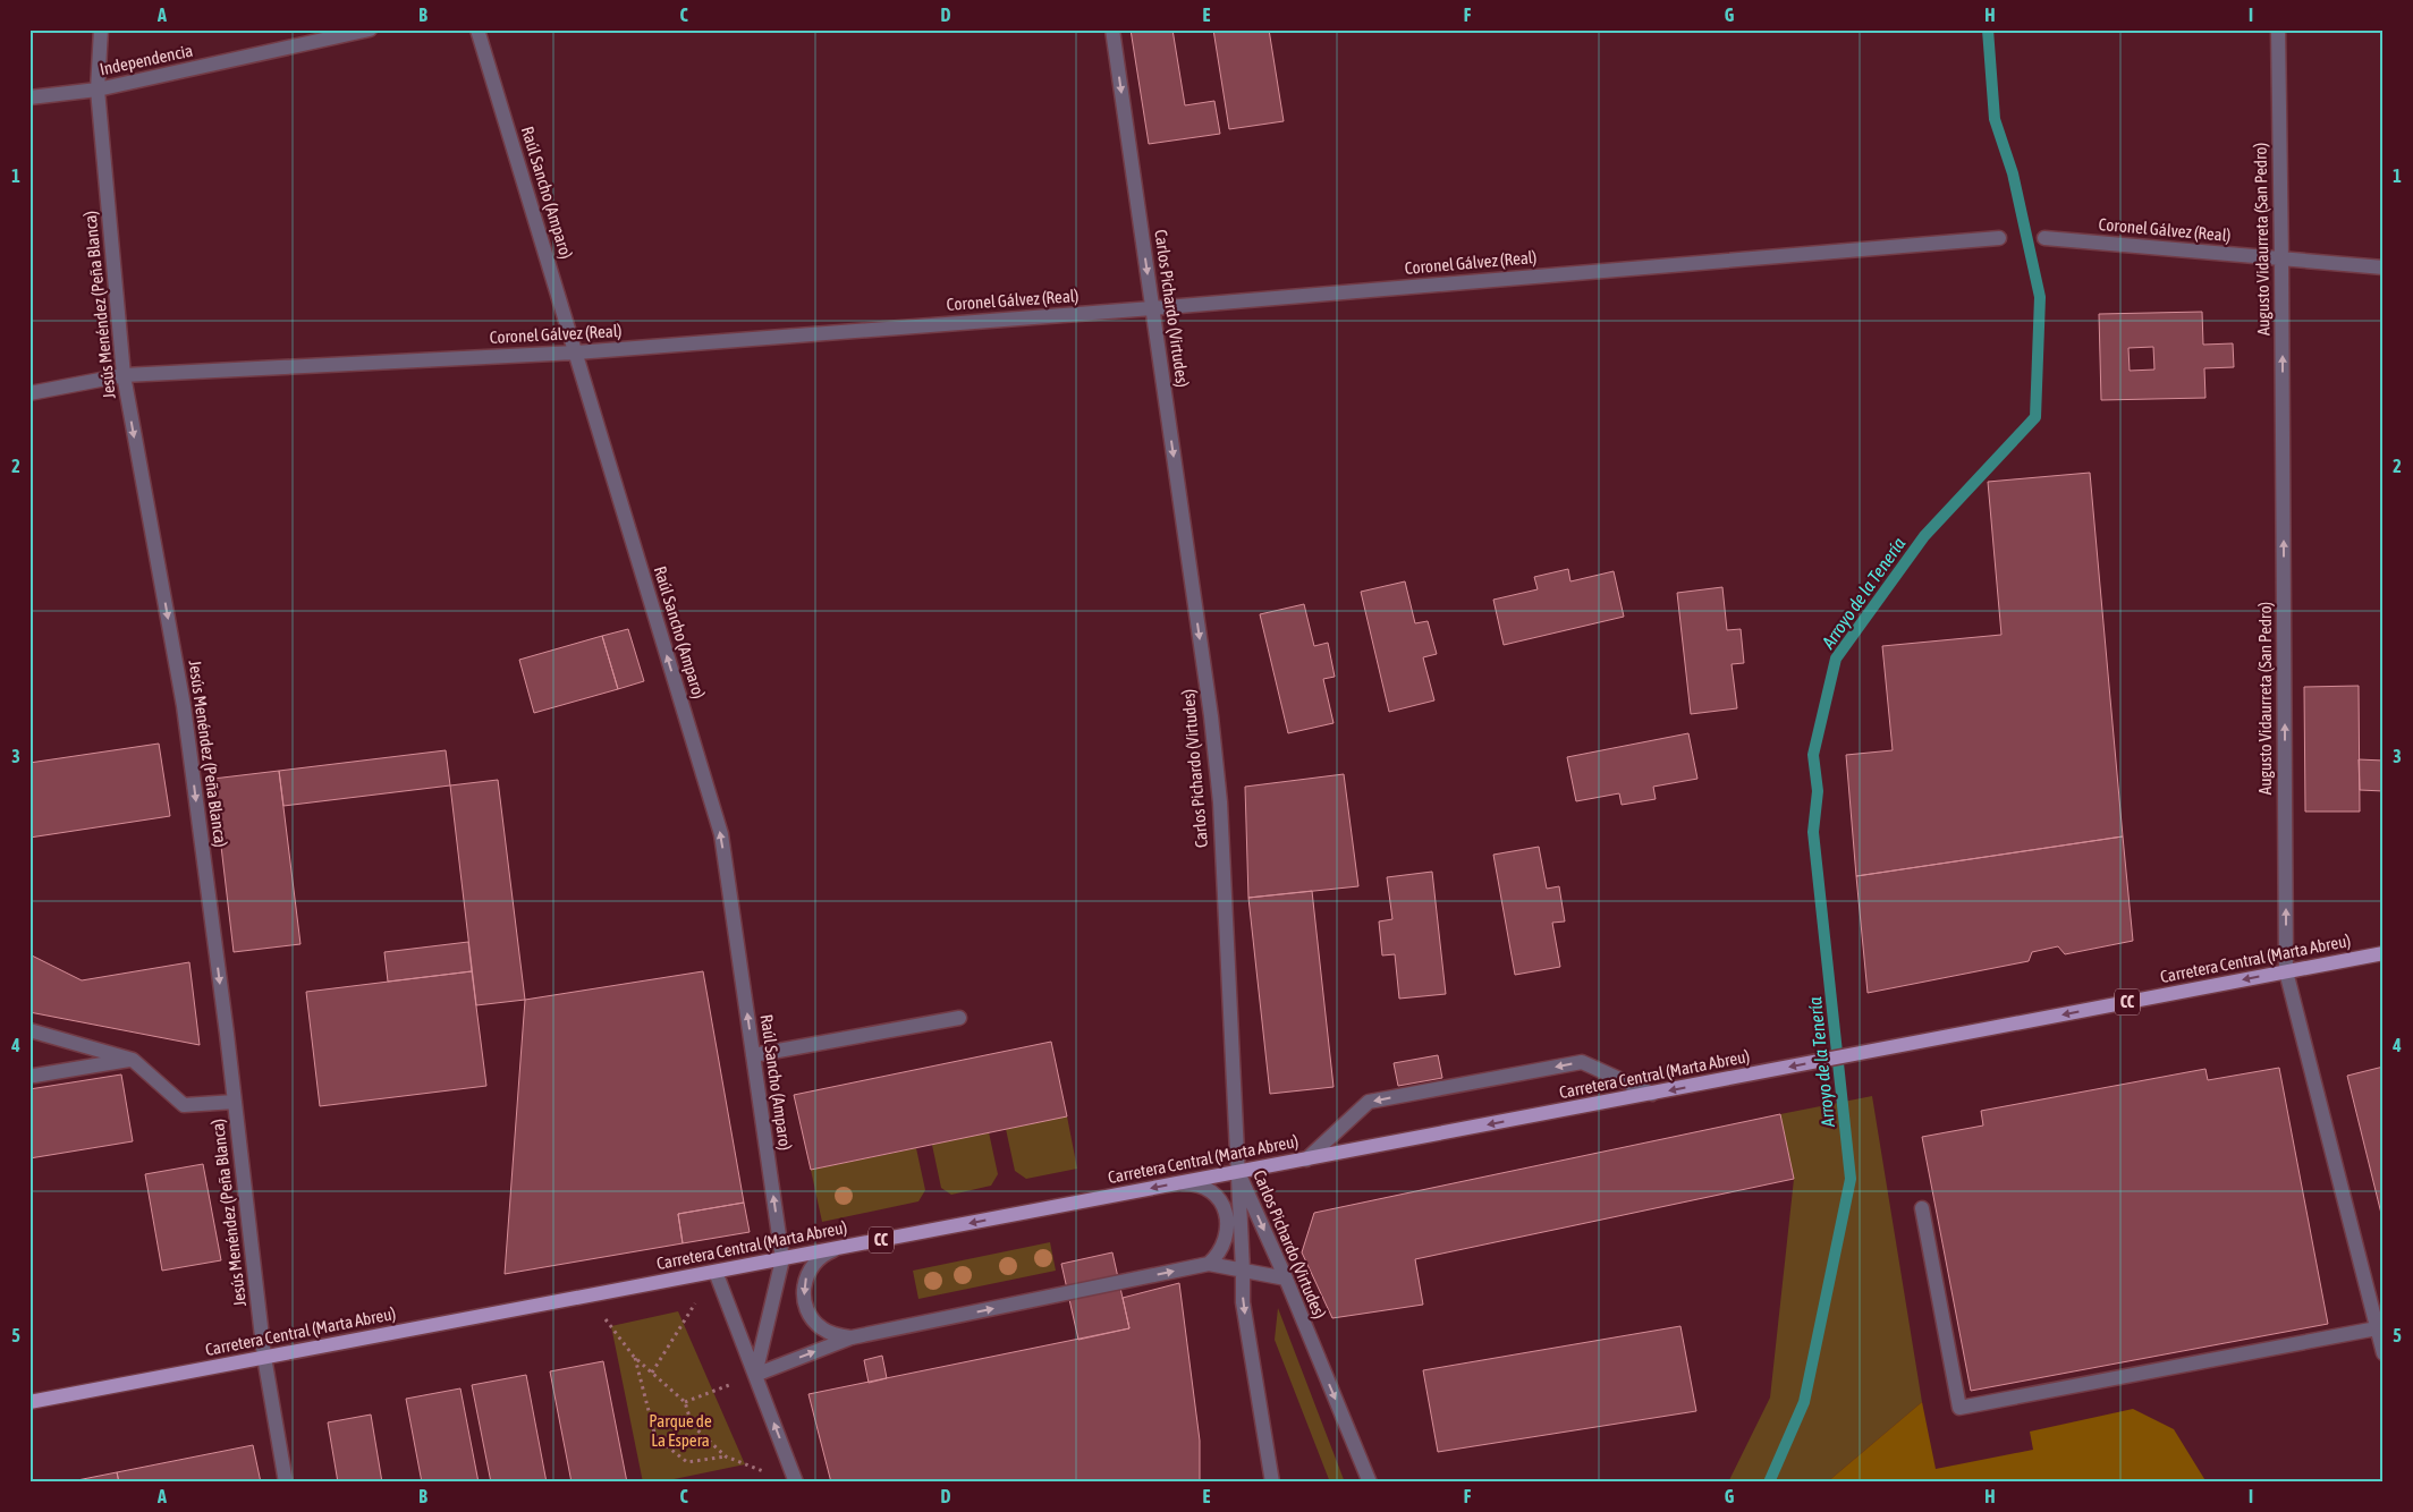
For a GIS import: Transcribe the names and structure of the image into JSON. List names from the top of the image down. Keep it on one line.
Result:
{"streets":{"main road":["Carretera Central (Marta Abreu)","CC"],"street":["Independencia","Raúl Sancho (Amparo)","Coronel Gálvez (Real)","Augusto Vidaurreta (San Pedro)","Jesús Menéndez (Peña Blanca)","Carlos Pichardo (Virtudes)"]},"crossings":[["Independencia","Jesús Menéndez (Peña Blanca)"],["Raúl Sancho (Amparo)","Coronel Gálvez (Real)"],["Raúl Sancho (Amparo)","Carretera Central (Marta Abreu)"],["Coronel Gálvez (Real)","Augusto Vidaurreta (San Pedro)"],["Coronel Gálvez (Real)","Jesús Menéndez (Peña Blanca)"],["Coronel Gálvez (Real)","Carlos Pichardo (Virtudes)"],["Augusto Vidaurreta (San Pedro)","Carretera Central (Marta Abreu)"],["Jesús Menéndez (Peña Blanca)","Carretera Central (Marta Abreu)"],["Carlos Pichardo (Virtudes)","Carretera Central (Marta Abreu)"]],"one_way":["Raúl Sancho (Amparo)","Augusto Vidaurreta (San Pedro)","Jesús Menéndez (Peña Blanca)","Carlos Pichardo (Virtudes)","Carretera Central (Marta Abreu)"],"water":["Arroyo de la Tenería"],"parks":["Parque de La Espera"],"grid":{"columns":["A","B","C","D","E","F","G","H","I"],"rows":["1","2","3","4","5"]}}
